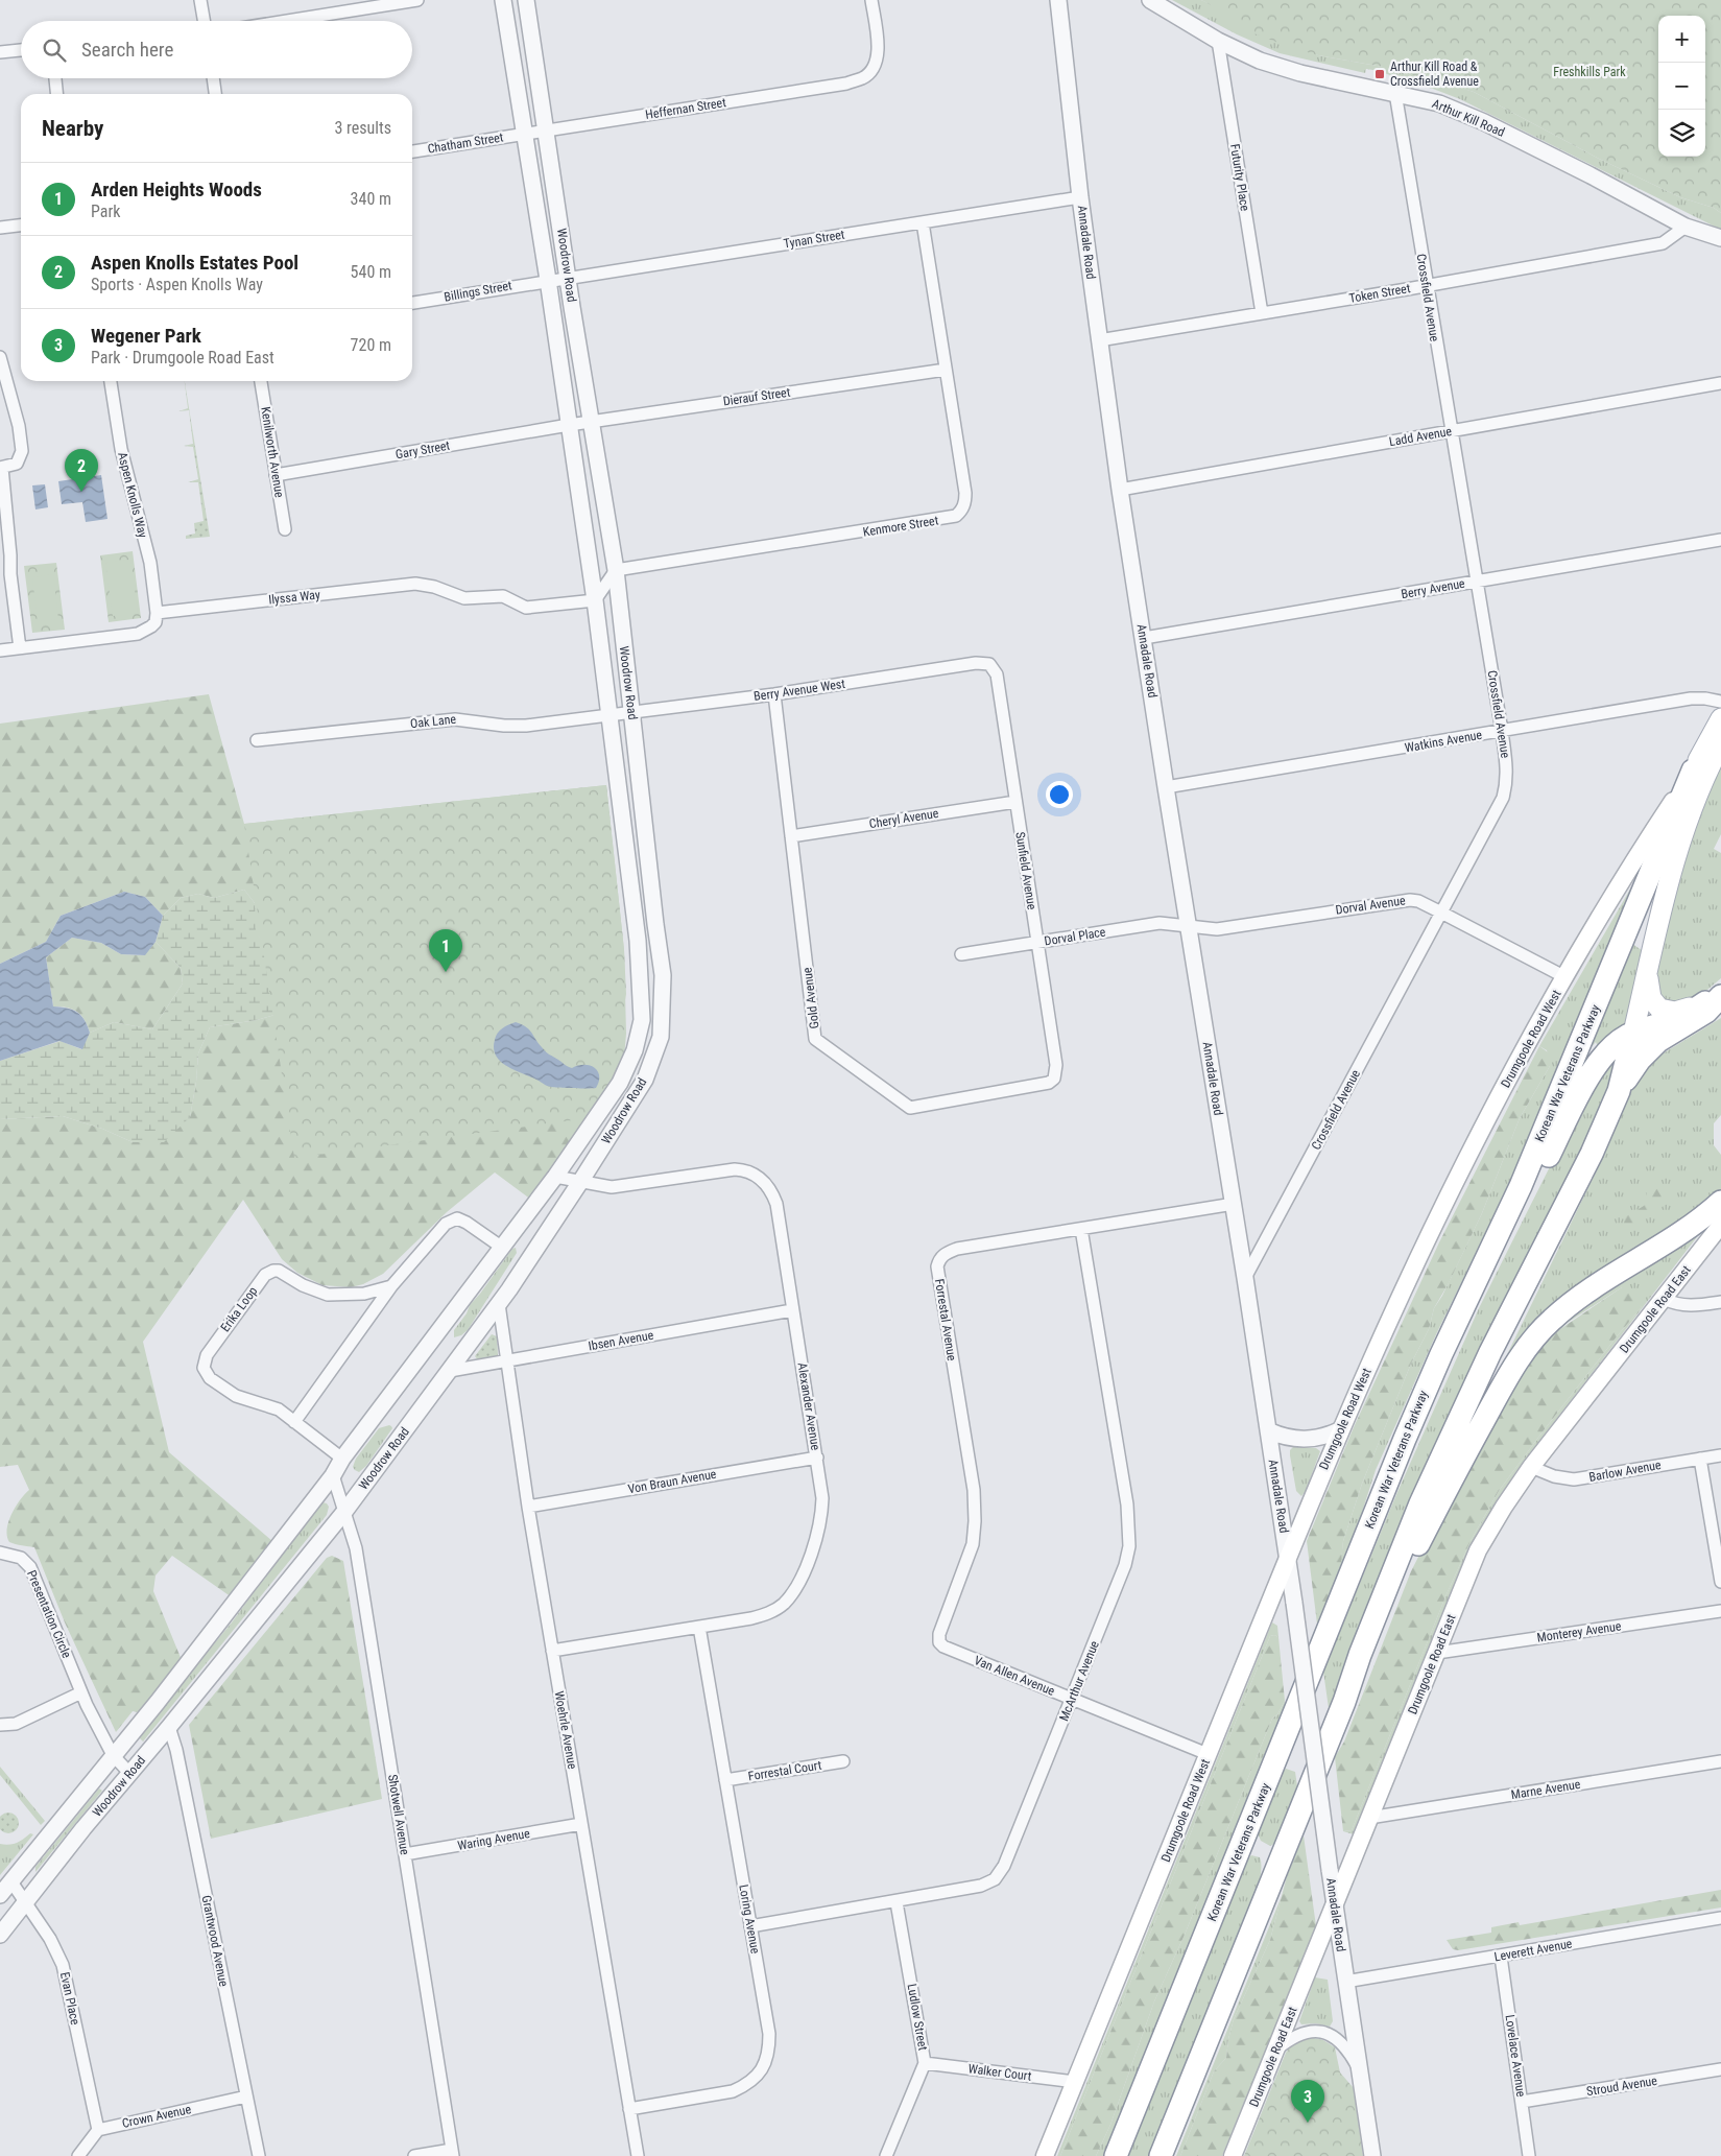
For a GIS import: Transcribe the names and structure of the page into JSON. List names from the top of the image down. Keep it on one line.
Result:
{"streets":{"highway":["Korean War Veterans Parkway"],"main road":["Drumgoole Road West","Drumgoole Road East"],"street":["Heffernan Street","Arthur Kill Road","Chatham Street","Futurity Place","Tynan Street","Annadale Road","Woodrow Road","Billings Street","Token Street","Crossfield Avenue","Dierauf Street","Ladd Avenue","Gary Street","Kenilworth Avenue","Aspen Knolls Way","Kenmore Street","Berry Avenue","Ilyssa Way","Berry Avenue West","Oak Lane","Watkins Avenue","Cheryl Avenue","Sunfield Avenue","Dorval Avenue","Dorval Place","Gold Avenue","Erika Loop","Forrestal Avenue","Ibsen Avenue","Alexander Avenue","Barlow Avenue","Von Braun Avenue","Presentation Circle","Monterey Avenue","Van Allen Avenue","McArthur Avenue","Woehrle Avenue","Forrestal Court","Marne Avenue","Shotwell Avenue","Waring Avenue","Loring Avenue","Grantwood Avenue","Leverett Avenue","Evan Place","Ludlow Street","Lovelace Avenue","Walker Court","Stroud Avenue","Crown Avenue"]},"crossings":[["Heffernan Street","Chatham Street"],["Heffernan Street","Woodrow Road"],["Arthur Kill Road","Futurity Place"],["Arthur Kill Road","Token Street"],["Arthur Kill Road","Crossfield Avenue"],["Chatham Street","Woodrow Road"],["Futurity Place","Token Street"],["Tynan Street","Annadale Road"],["Tynan Street","Woodrow Road"],["Tynan Street","Billings Street"],["Tynan Street","Kenmore Street"],["Annadale Road","Token Street"],["Annadale Road","Crossfield Avenue"],["Annadale Road","Ladd Avenue"],["Annadale Road","Berry Avenue"],["Annadale Road","Watkins Avenue"],["Annadale Road","Dorval Avenue"],["Annadale Road","Dorval Place"],["Annadale Road","Drumgoole Road West"],["Annadale Road","Drumgoole Road East"],["Annadale Road","Forrestal Avenue"],["Annadale Road","Leverett Avenue"],["Woodrow Road","Billings Street"],["Woodrow Road","Dierauf Street"],["Woodrow Road","Gary Street"],["Woodrow Road","Kenmore Street"],["Woodrow Road","Ilyssa Way"],["Woodrow Road","Berry Avenue West"],["Woodrow Road","Oak Lane"],["Woodrow Road","Erika Loop"],["Woodrow Road","Ibsen Avenue"],["Woodrow Road","Alexander Avenue"],["Woodrow Road","Presentation Circle"],["Woodrow Road","Woehrle Avenue"],["Woodrow Road","Shotwell Avenue"],["Woodrow Road","Grantwood Avenue"],["Woodrow Road","Evan Place"],["Token Street","Crossfield Avenue"],["Crossfield Avenue","Ladd Avenue"],["Crossfield Avenue","Berry Avenue"],["Crossfield Avenue","Watkins Avenue"],["Crossfield Avenue","Dorval Avenue"],["Dierauf Street","Gary Street"],["Dierauf Street","Kenmore Street"],["Gary Street","Kenilworth Avenue"],["Aspen Knolls Way","Ilyssa Way"],["Berry Avenue West","Oak Lane"],["Berry Avenue West","Sunfield Avenue"],["Berry Avenue West","Gold Avenue"],["Cheryl Avenue","Sunfield Avenue"],["Cheryl Avenue","Gold Avenue"],["Sunfield Avenue","Dorval Place"],["Sunfield Avenue","Gold Avenue"],["Dorval Avenue","Dorval Place"],["Dorval Avenue","Drumgoole Road West"],["Drumgoole Road West","Korean War Veterans Parkway"],["Drumgoole Road West","Van Allen Avenue"],["Drumgoole Road West","Walker Court"],["Drumgoole Road East","Barlow Avenue"],["Drumgoole Road East","Monterey Avenue"],["Drumgoole Road East","Marne Avenue"],["Forrestal Avenue","Van Allen Avenue"],["Forrestal Avenue","McArthur Avenue"],["Ibsen Avenue","Alexander Avenue"],["Ibsen Avenue","Woehrle Avenue"],["Alexander Avenue","Von Braun Avenue"],["Alexander Avenue","Woehrle Avenue"],["Alexander Avenue","Loring Avenue"],["Von Braun Avenue","Woehrle Avenue"],["Van Allen Avenue","McArthur Avenue"],["McArthur Avenue","Loring Avenue"],["McArthur Avenue","Ludlow Street"],["Woehrle Avenue","Waring Avenue"],["Woehrle Avenue","Loring Avenue"],["Forrestal Court","Loring Avenue"],["Shotwell Avenue","Waring Avenue"],["Grantwood Avenue","Crown Avenue"],["Leverett Avenue","Lovelace Avenue"],["Evan Place","Crown Avenue"],["Ludlow Street","Walker Court"],["Lovelace Avenue","Stroud Avenue"]],"parks":["Freshkills Park"],"places":{"transit":["Arthur Kill Road & Crossfield Avenue"]},"page":{"map_buttons":["+","−"],"search":"Search here","heading":["Nearby","3 results"],"list":[{"mark":"1","name":"Arden Heights Woods","note":"Park","value":"340 m"},{"mark":"2","name":"Aspen Knolls Estates Pool","note":"Sports · Aspen Knolls Way","value":"540 m"},{"mark":"3","name":"Wegener Park","note":"Park · Drumgoole Road East","value":"720 m"}],"pins":["2","1","3"]}}
